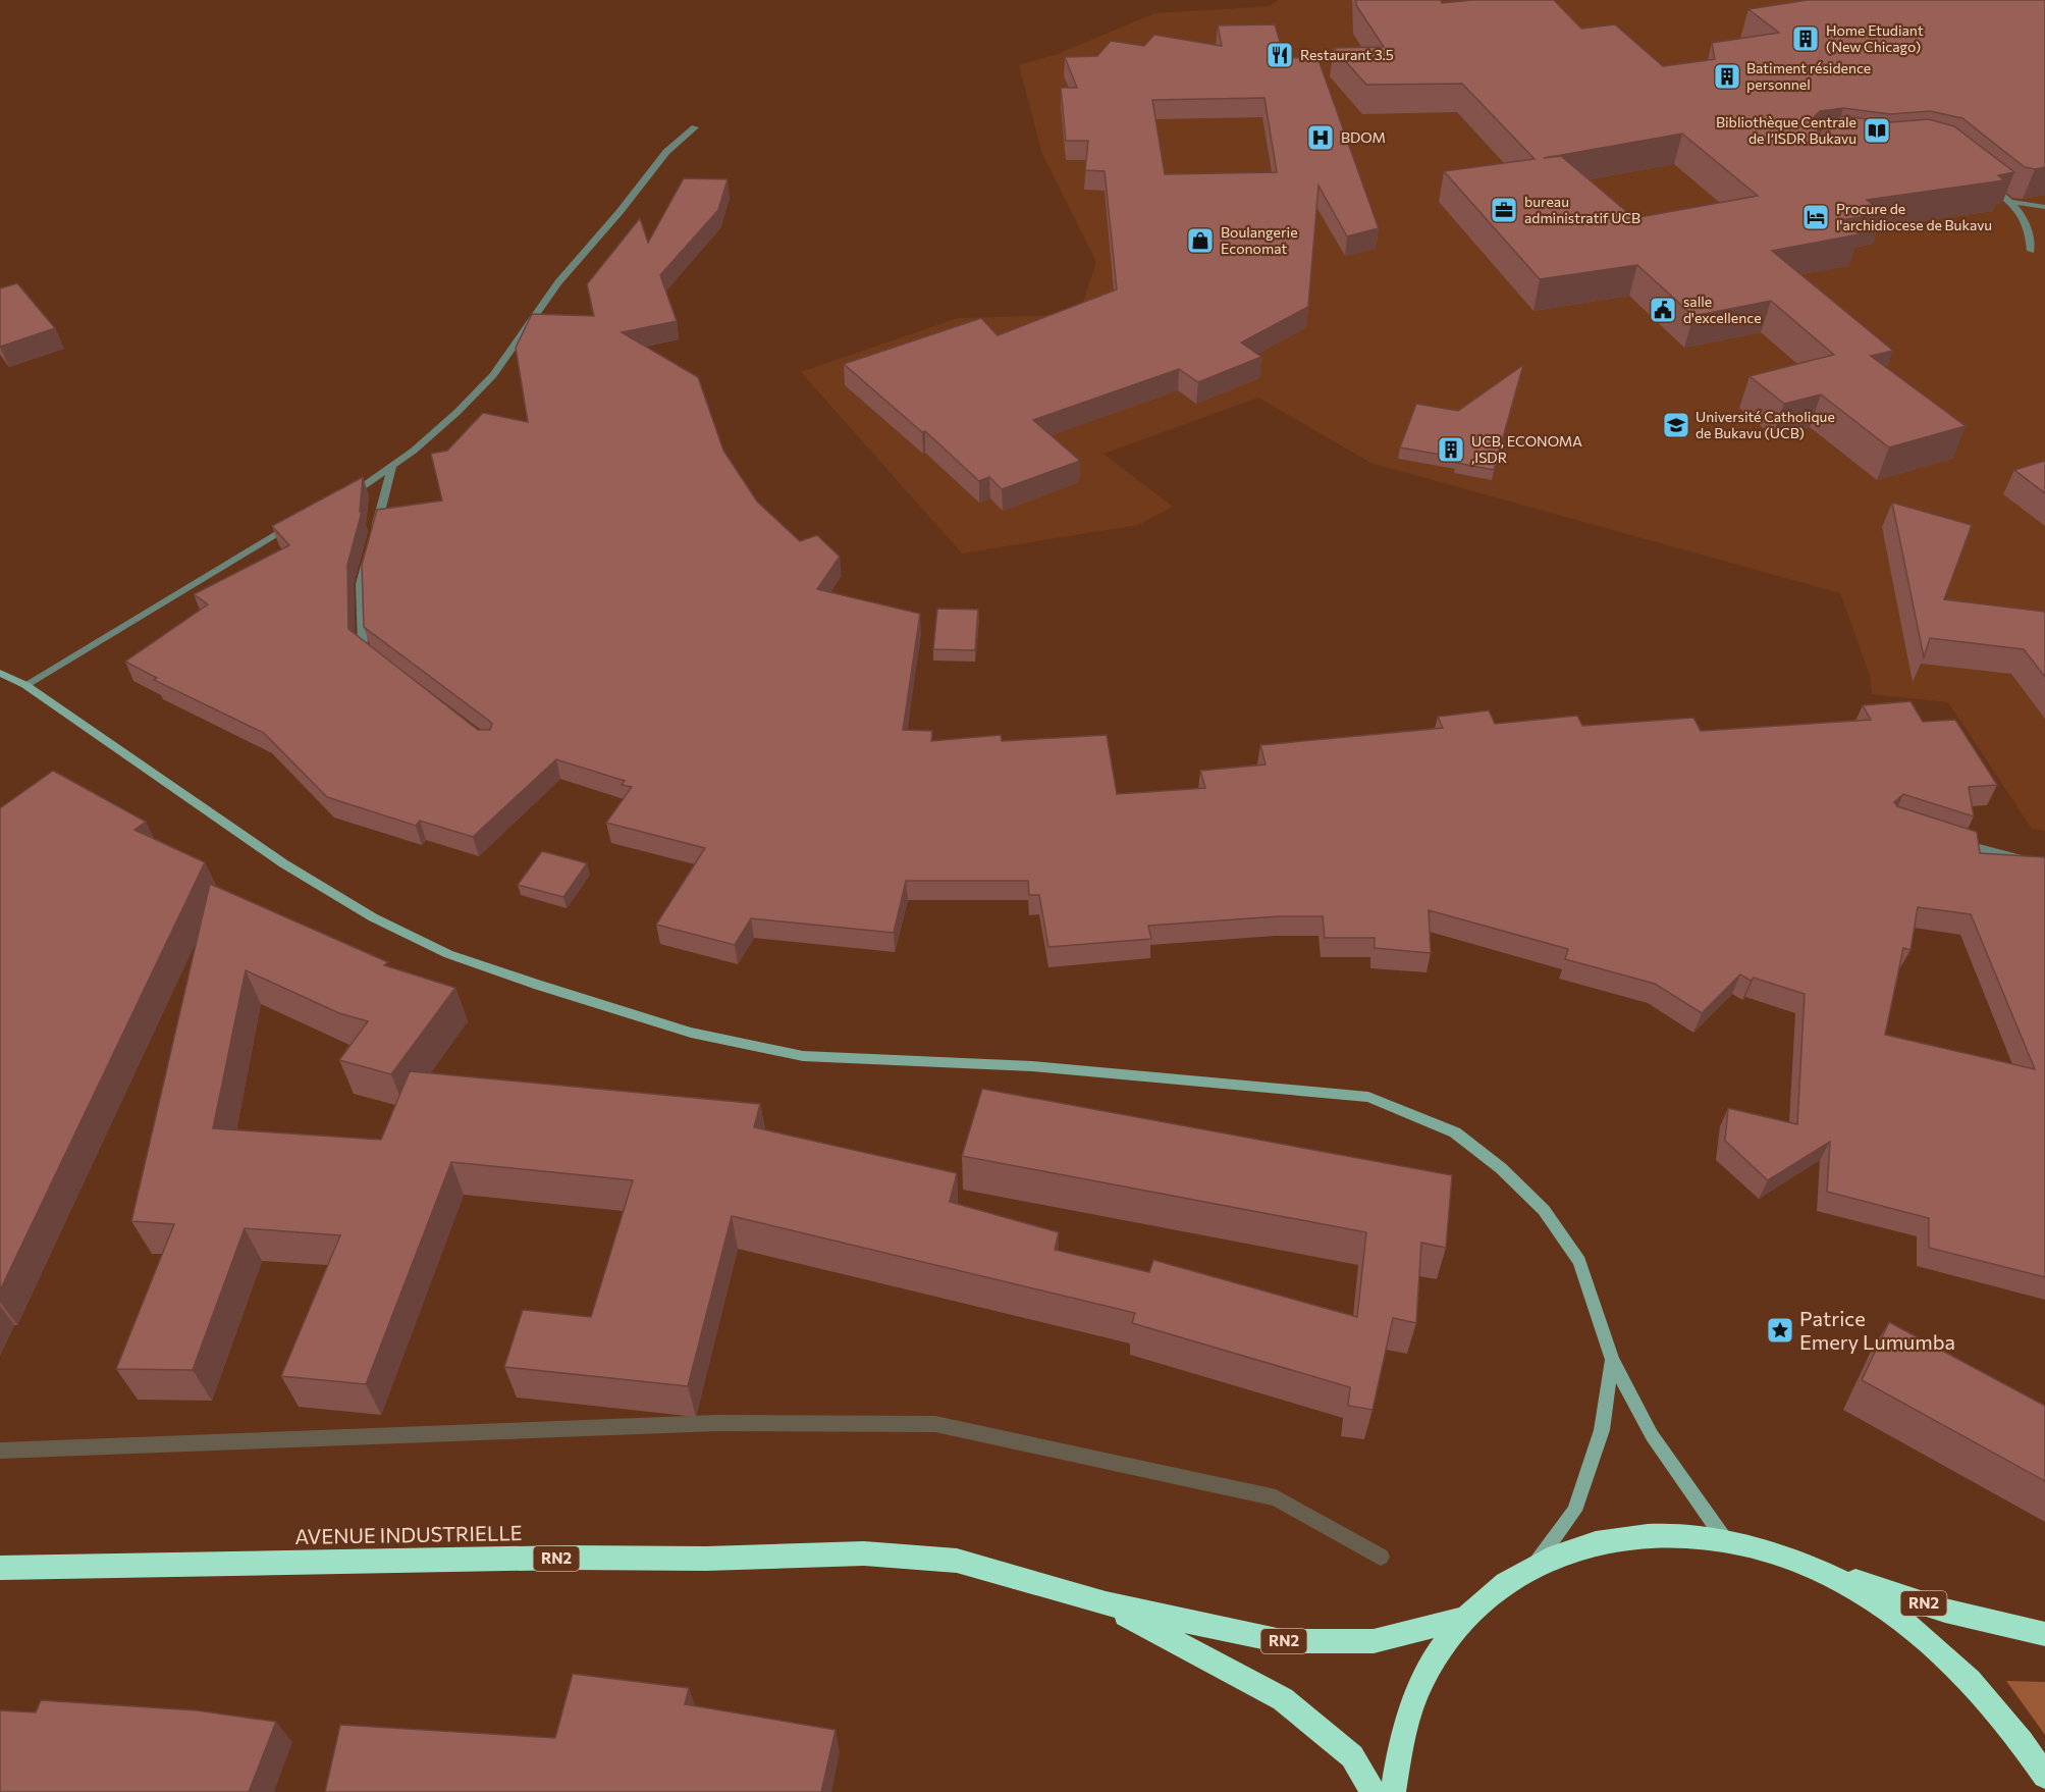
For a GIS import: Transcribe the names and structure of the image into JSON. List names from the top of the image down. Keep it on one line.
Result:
{"streets":{"highway":["AVENUE INDUSTRIELLE","RN2"]},"places":{"building":["Home Etudiant (New Chicago)","Batiment résidence personnel","UCB, ECONOMA ,ISDR"],"restaurant":["Restaurant 3.5"],"library":["Bibliothèque Centrale de l’ISDR Bukavu"],"hospital":["BDOM"],"office":["bureau administratif UCB"],"hotel":["Procure de l'archidiocese de Bukavu"],"shop":["Boulangerie Economat"],"public building":["salle d'excellence"],"school or university":["Université Catholique de Bukavu (UCB)"],"place":["Patrice Emery Lumumba"]}}
